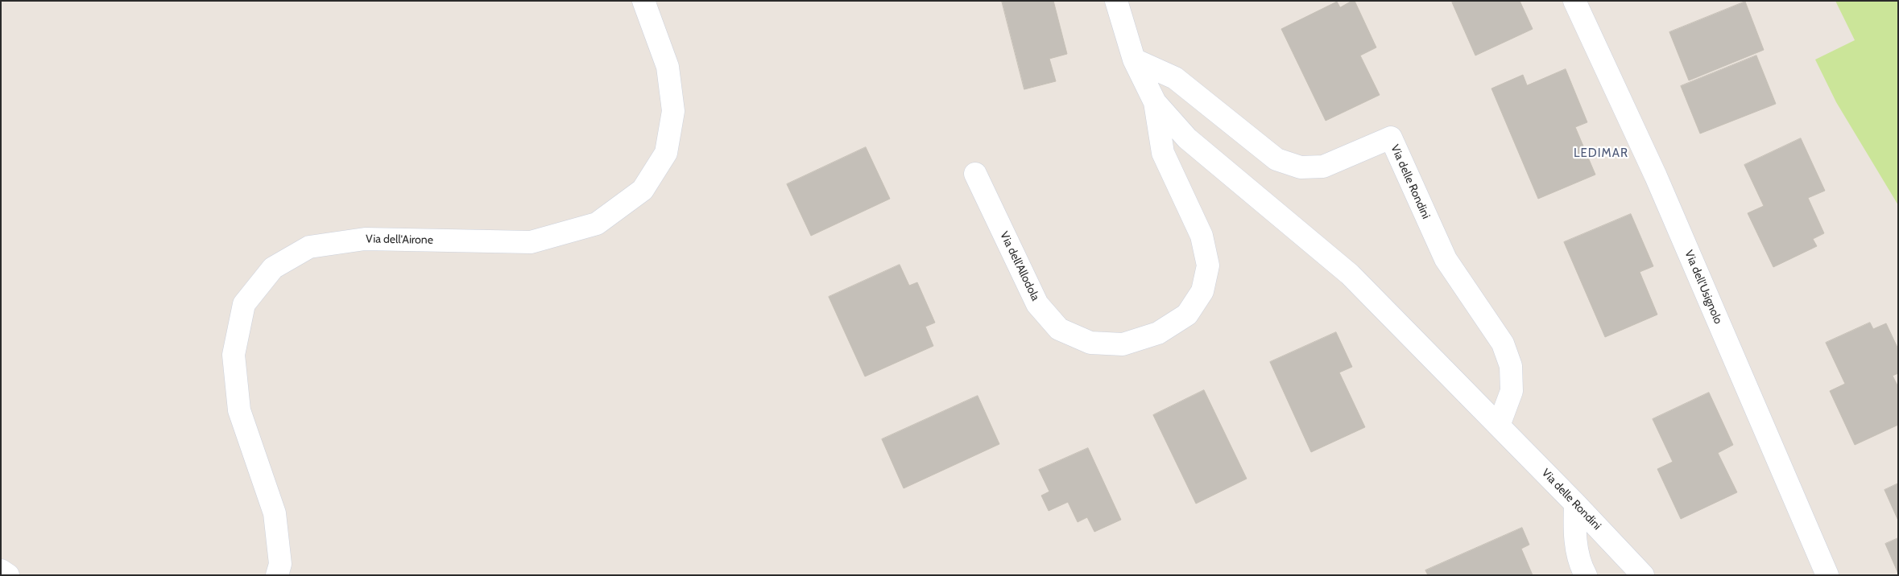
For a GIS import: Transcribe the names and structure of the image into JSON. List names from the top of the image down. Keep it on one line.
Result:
{"streets":{"street":["Via delle Rondini","Via dell'Airone","Via dell'Allodola","Via dell'Usignolo"]},"crossings":[["Via delle Rondini","Via dell'Allodola"]],"districts":["LEDIMAR"]}
